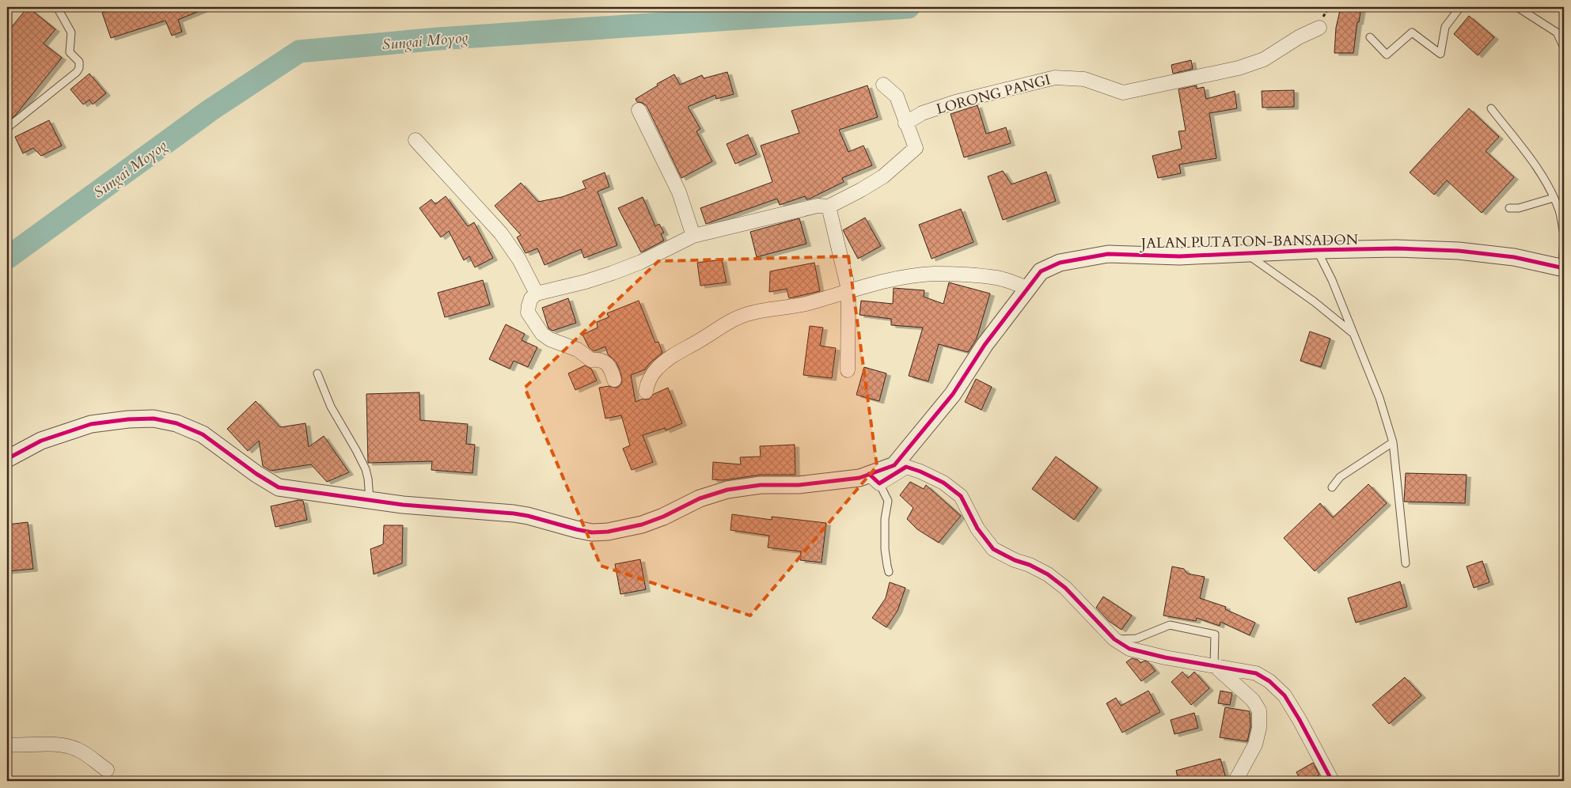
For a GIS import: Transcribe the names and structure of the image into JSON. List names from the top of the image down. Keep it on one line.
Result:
{"streets":{"street":["LORONG PANGI","JALAN PUTATON-BANSADON"]},"water":["Sungai Moyog"]}
